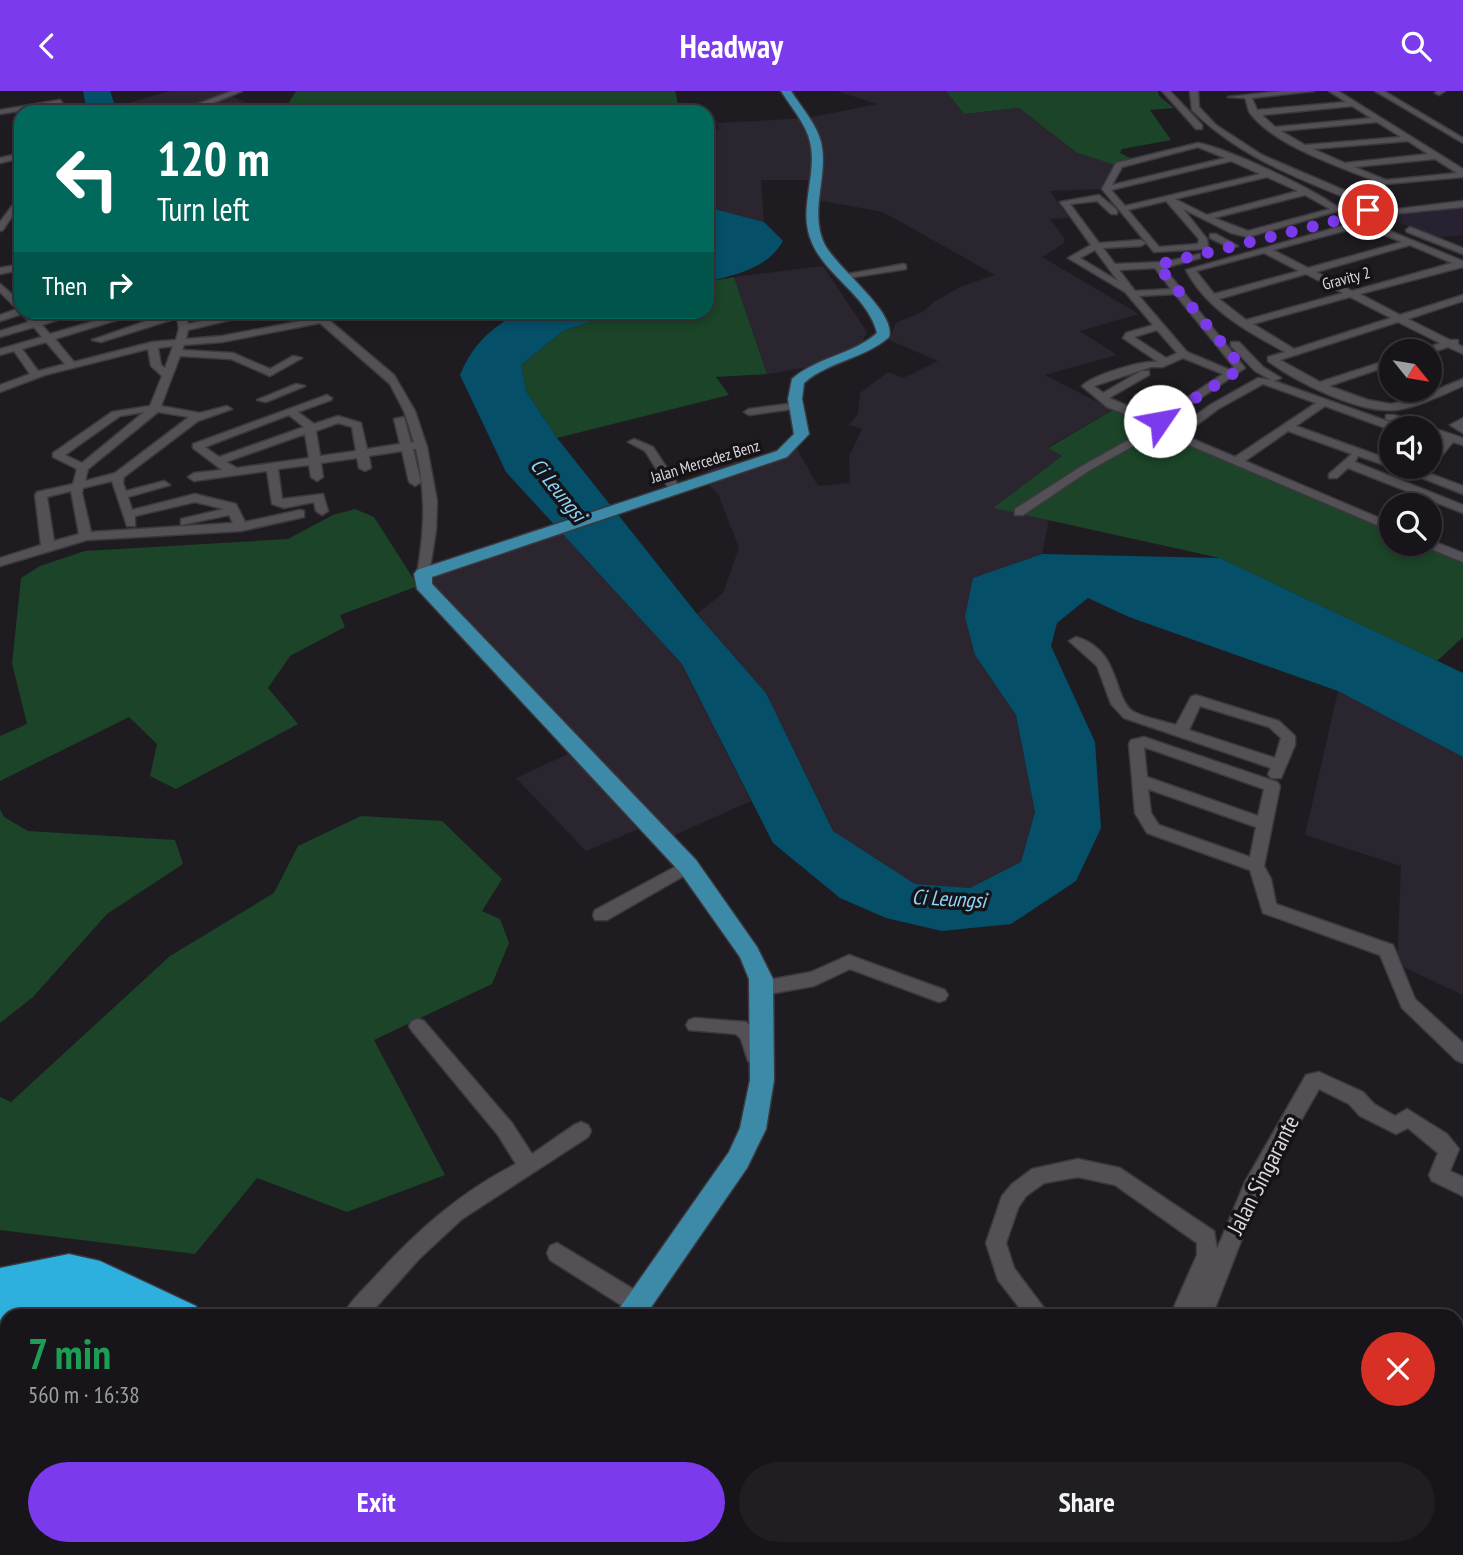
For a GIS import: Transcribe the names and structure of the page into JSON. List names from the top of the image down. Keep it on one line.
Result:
{"streets":{"main road":["Jalan Mercedez Benz"],"street":["Gravity 2","Jalan Singarante"]},"water":["Ci Leungsi"],"north":"bottom right","page":{"header":"Headway","turn":["120 m","Turn left"],"then":"Then","heading":["7 min","560 m · 16:38"],"buttons":["Exit","Share"]}}
